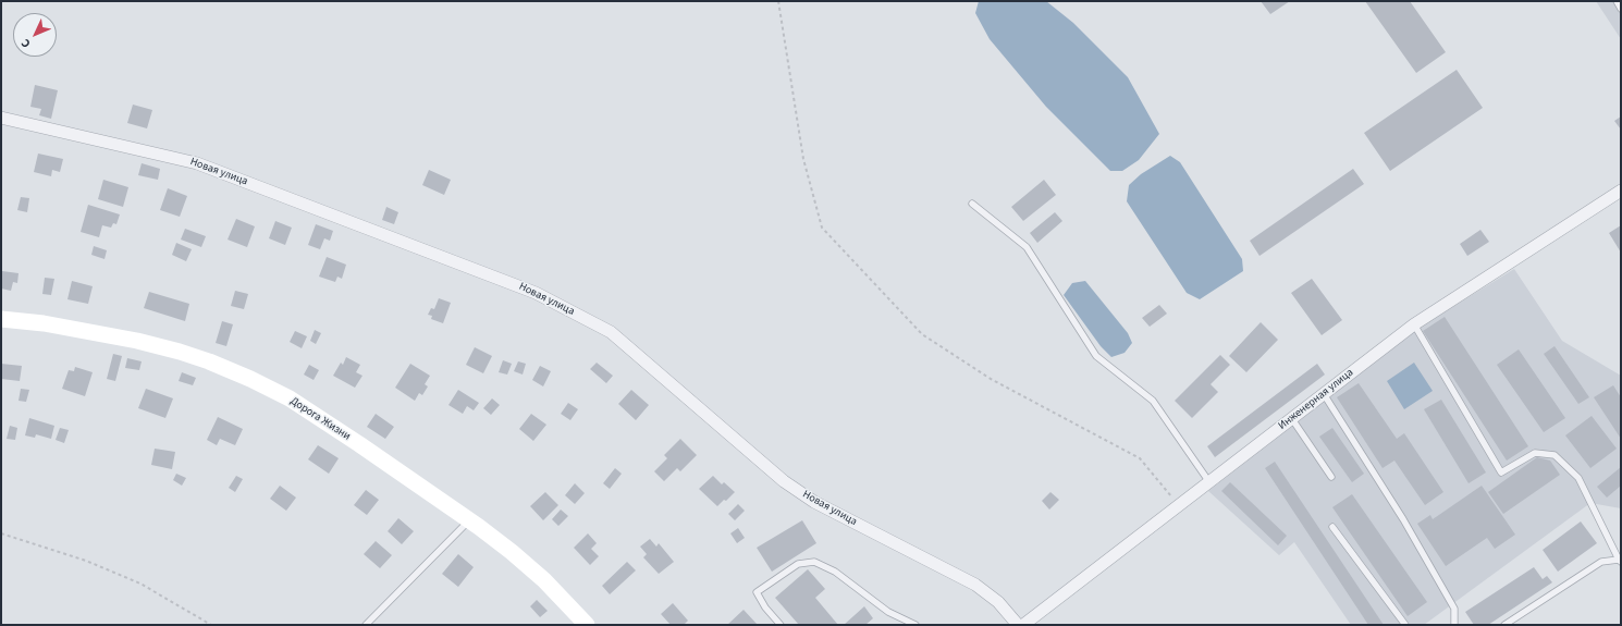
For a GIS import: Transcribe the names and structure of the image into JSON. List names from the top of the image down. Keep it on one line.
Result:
{"streets":{"main road":["Дорога Жизни"],"street":["Новая улица","Инженерная улица"]},"north":"bottom left"}
